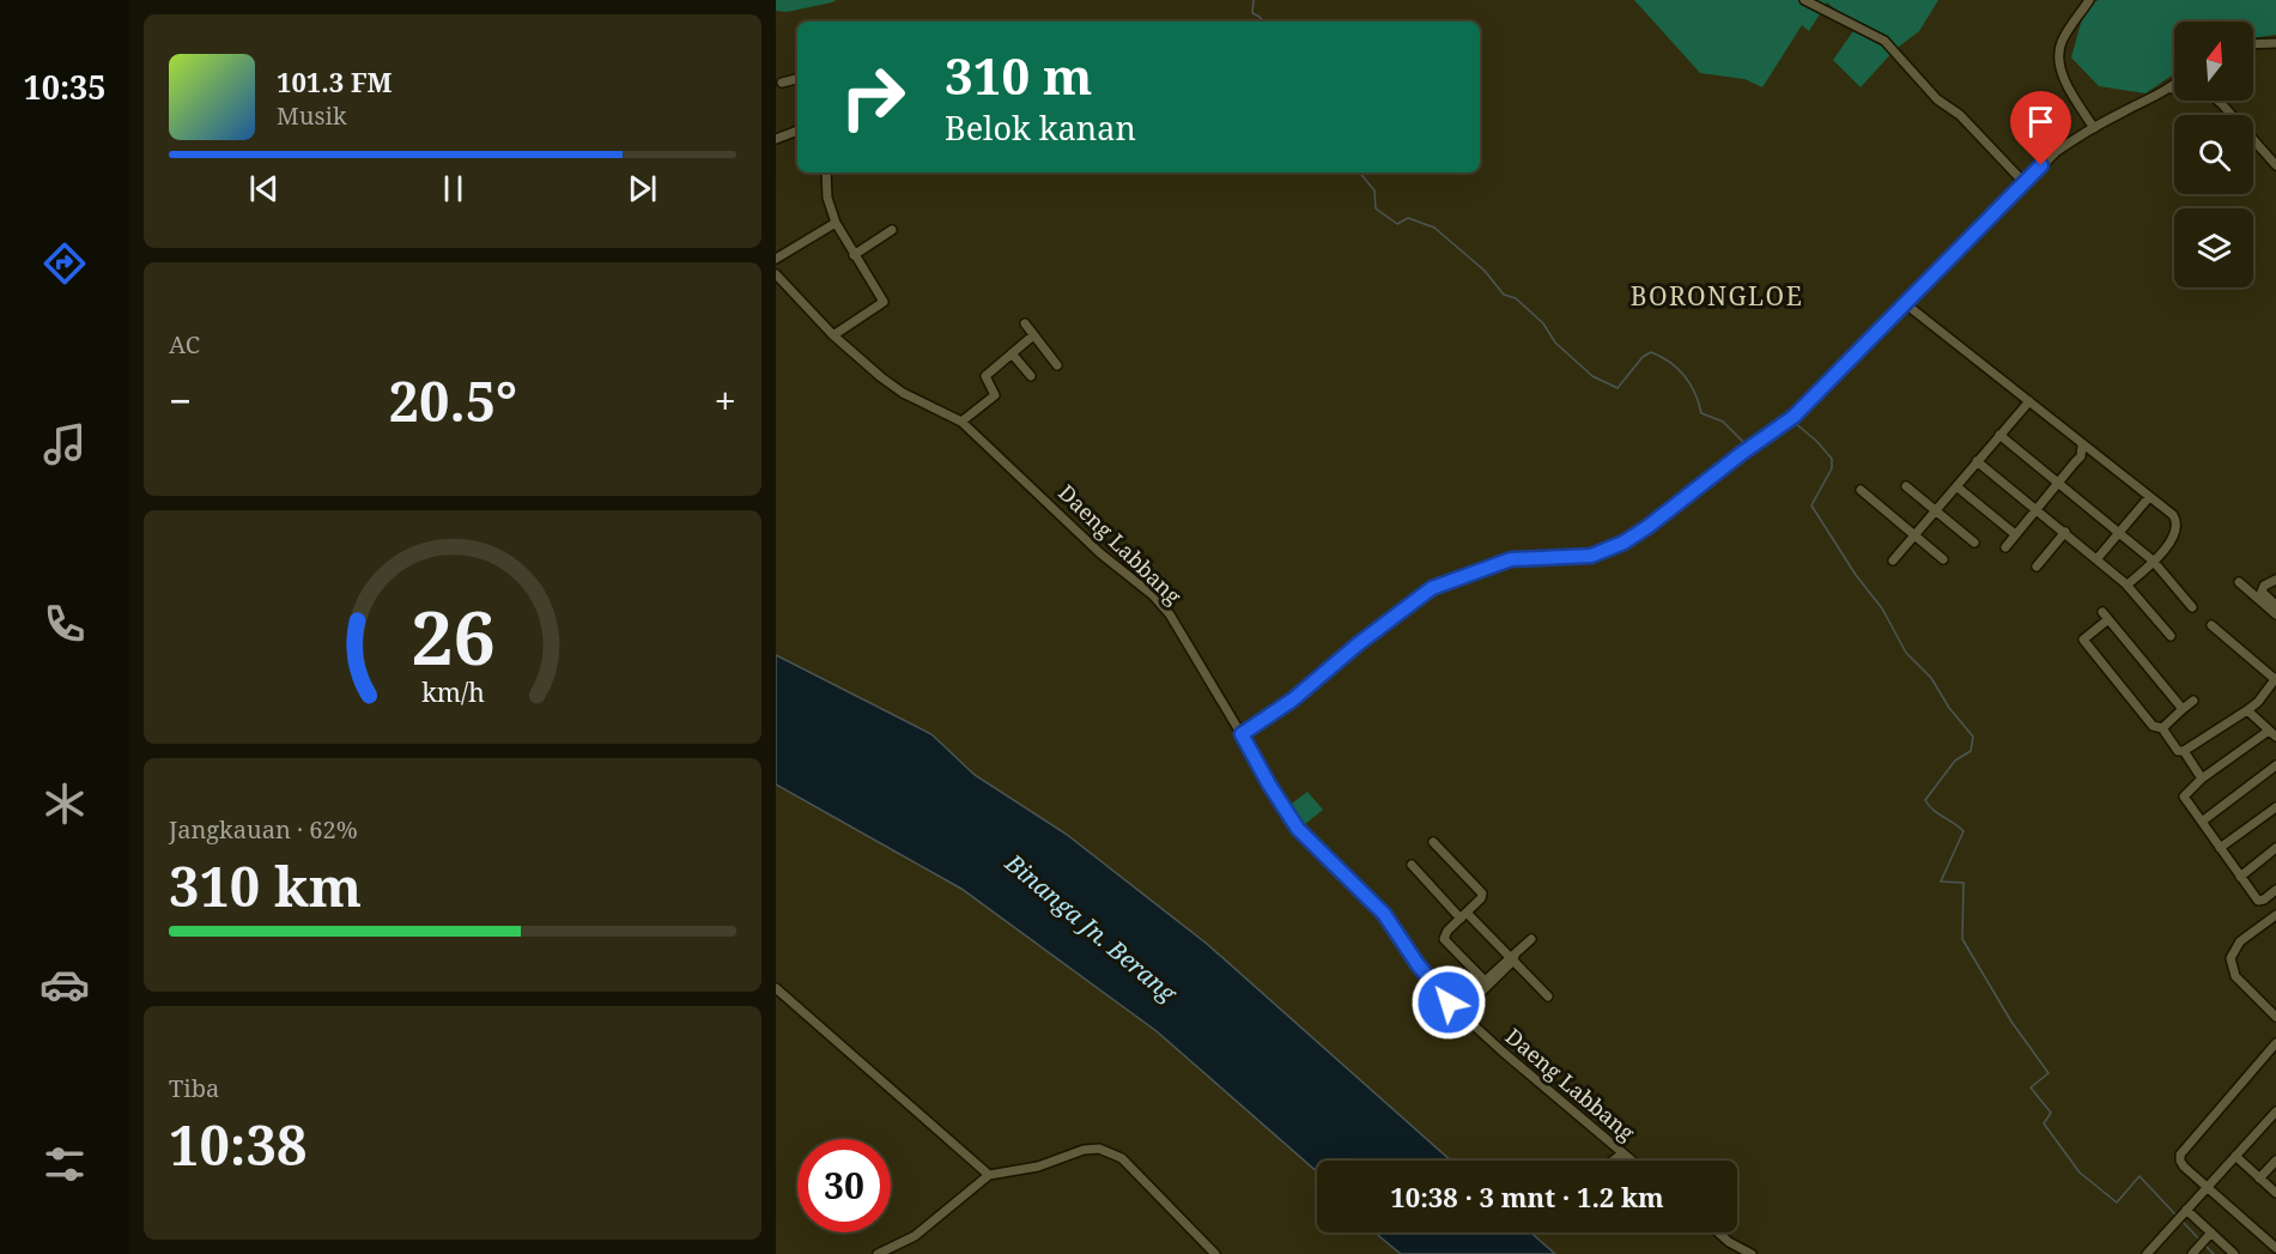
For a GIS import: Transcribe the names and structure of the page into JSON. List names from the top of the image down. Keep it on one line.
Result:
{"streets":{"street":["Daeng Labbang"]},"districts":["BORONGLOE"],"water":["Binanga Jn. Berang"],"north":"top","page":{"tabs":"10:35","turn":["310 m","Belok kanan"],"song":["101.3 FM","Musik"],"tile":["AC",["Jangkauan · 62%","310 km"],["Tiba","10:38"]],"heat":["−","20.5°","+"],"limit":"30","trip":"10:38 · 3 mnt · 1.2 km","gauge":["26","km/h"]}}
